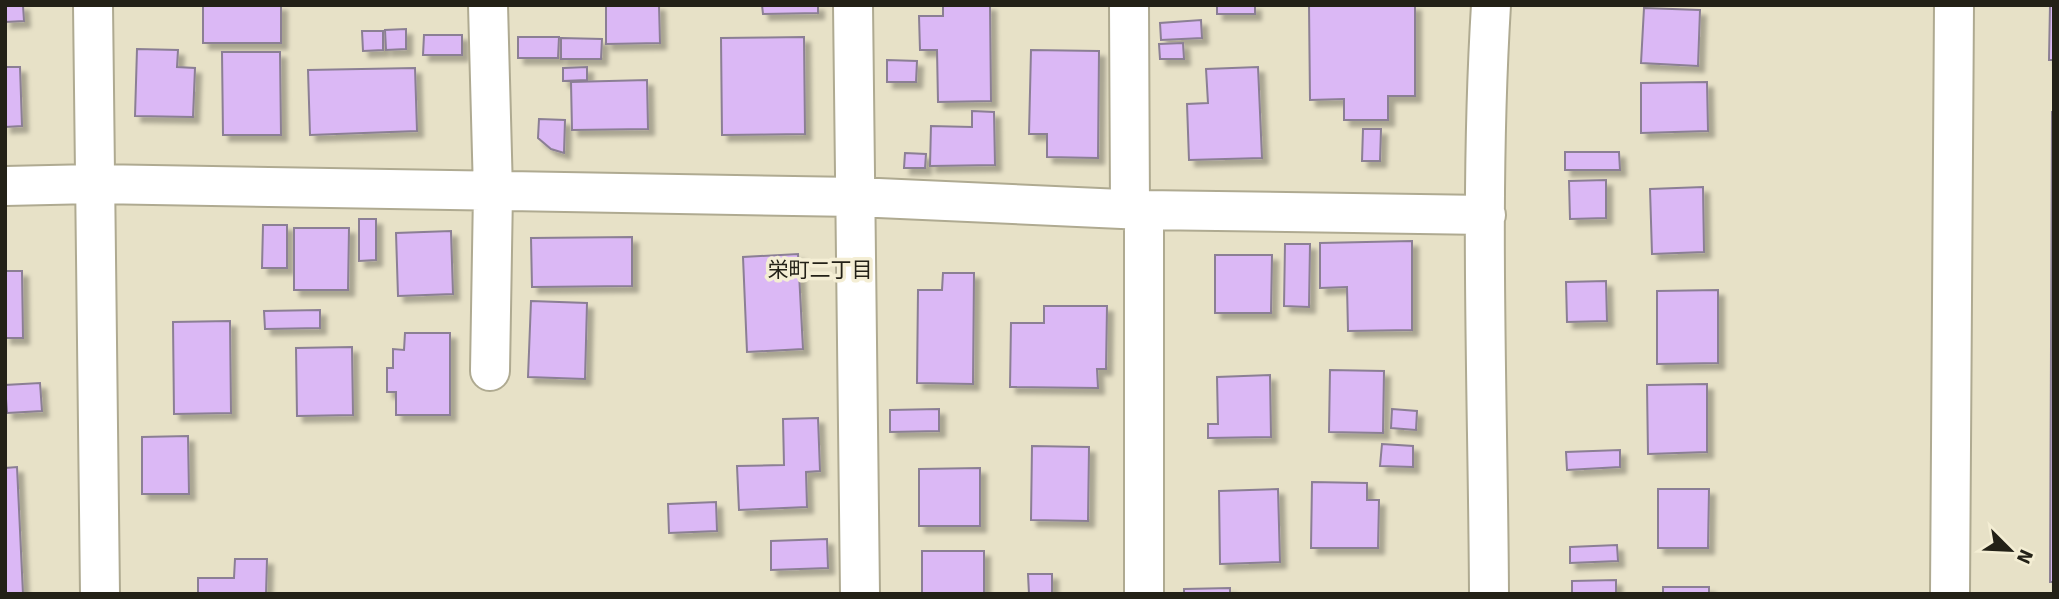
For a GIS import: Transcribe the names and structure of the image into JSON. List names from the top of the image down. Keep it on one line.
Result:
{"districts":["栄町二丁目"],"north":"bottom right"}
